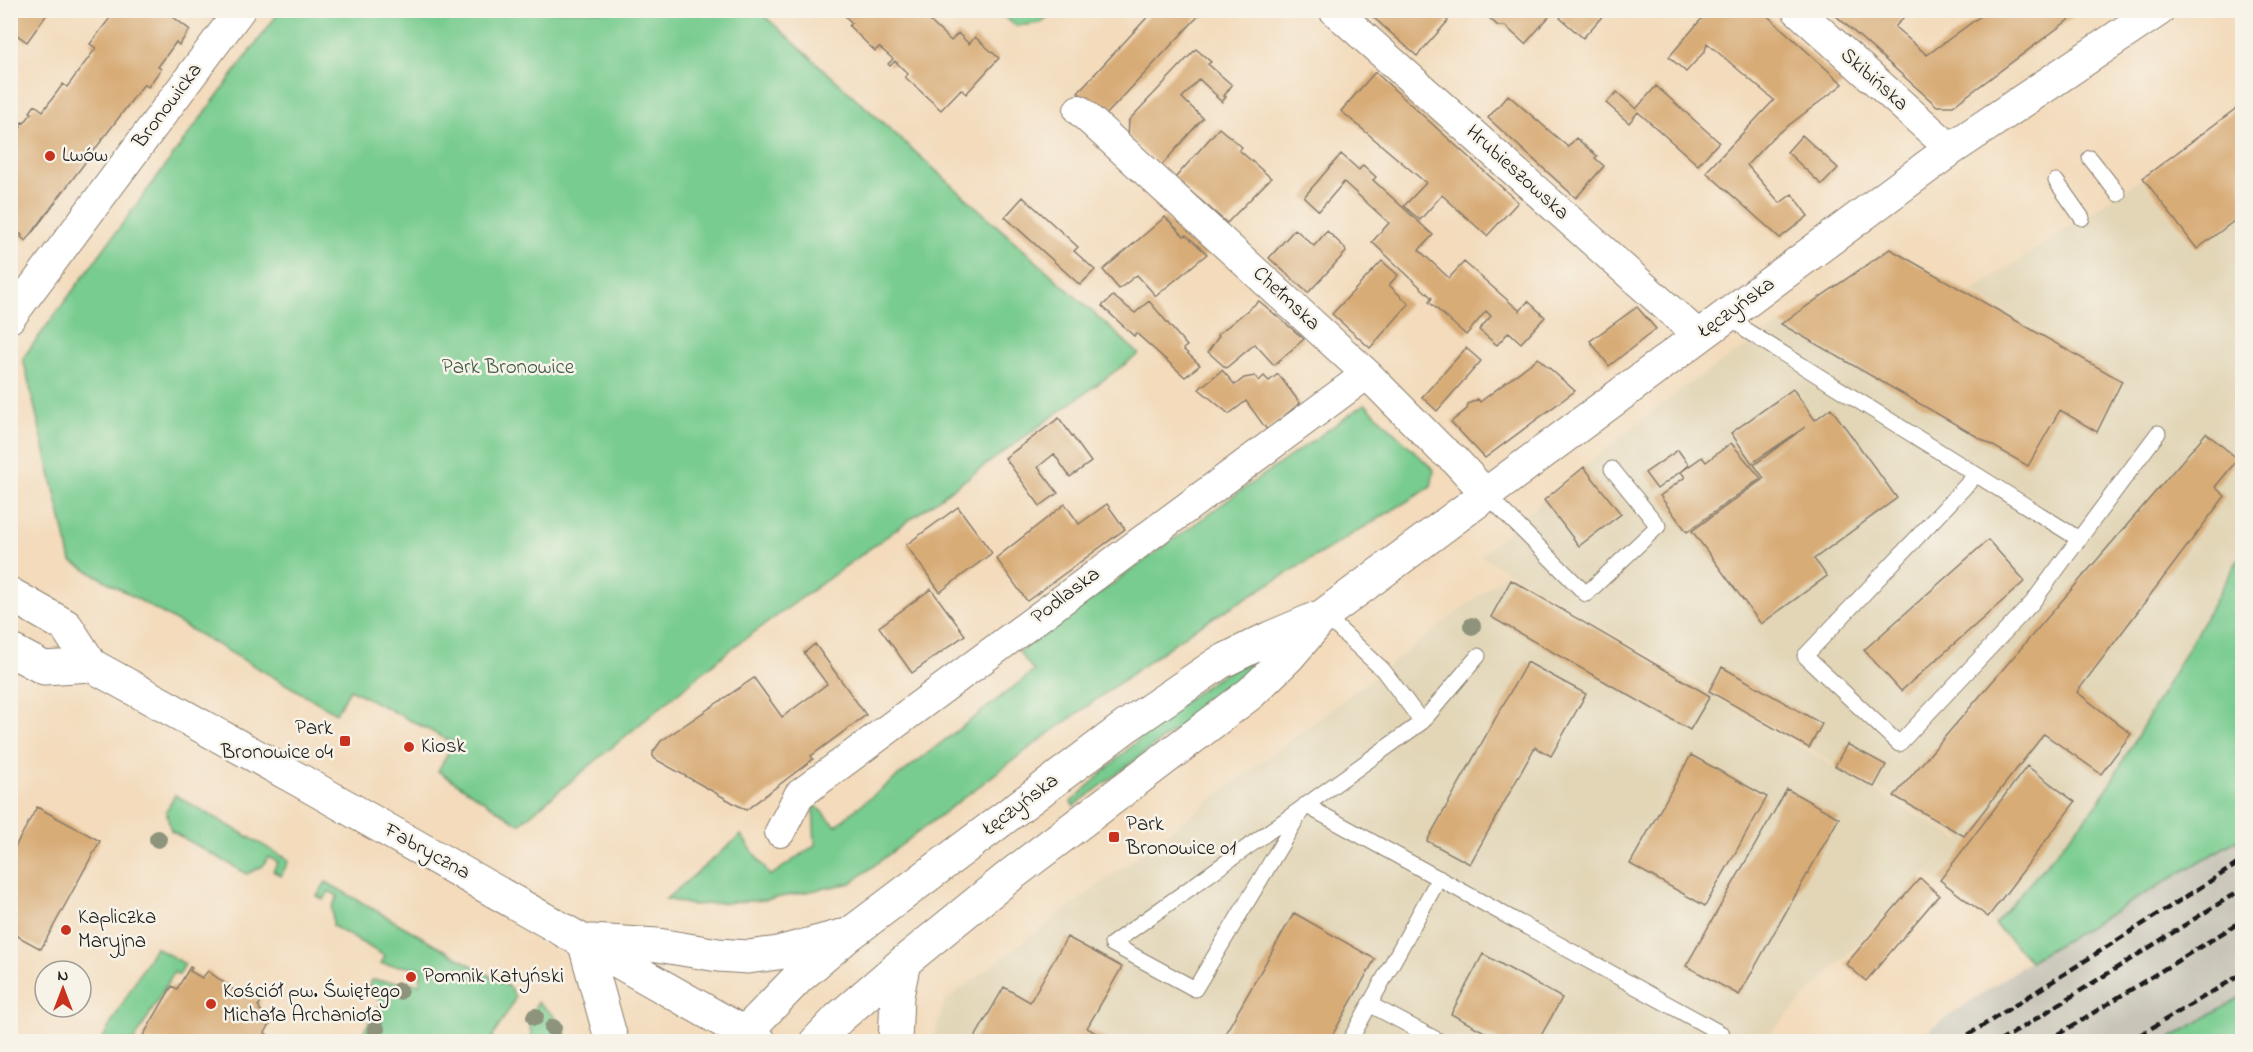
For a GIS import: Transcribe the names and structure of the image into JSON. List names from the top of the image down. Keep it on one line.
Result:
{"streets":{"street":["Skibińska","Bronowicka","Hrubieszowska","Chełmska","Łęczyńska","Podlaska","Fabryczna"]},"crossings":[["Skibińska","Łęczyńska"],["Hrubieszowska","Łęczyńska"],["Chełmska","Łęczyńska"],["Chełmska","Podlaska"],["Łęczyńska","Fabryczna"]],"parks":["Park Bronowice"],"places":{"other":["Lwów","Kiosk","Kapliczka Maryjna","Pomnik Katyński","Kościół pw. Świętego Michała Archanioła"],"transit":["Park Bronowice 04","Park Bronowice 01"]},"north":"top"}
